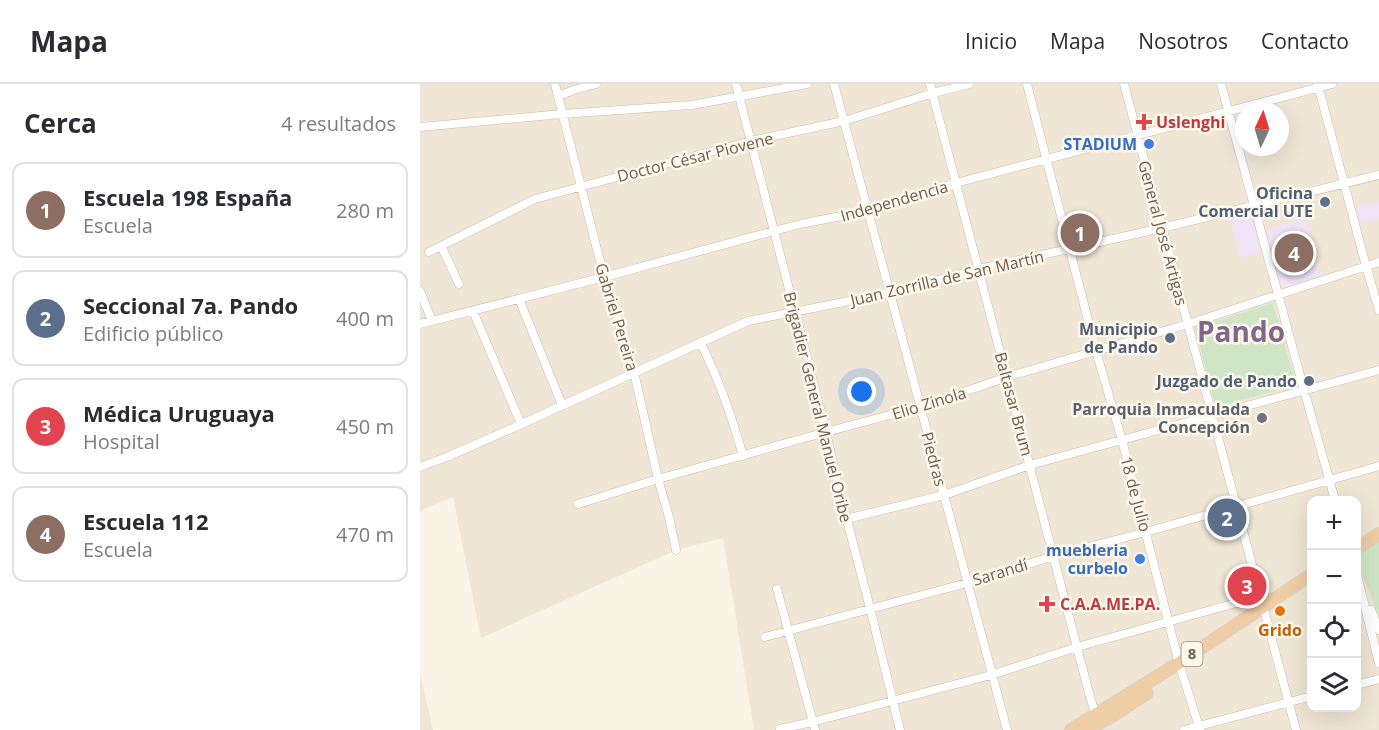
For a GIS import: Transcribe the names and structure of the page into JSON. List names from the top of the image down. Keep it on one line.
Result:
{"streets":{"highway":["8"],"street":["Doctor César Piovene","Independencia","General José Artigas","Juan Zorrilla de San Martín","Gabriel Pereira","Elio Zinola","Baltasar Brum","Brigadier General Manuel Oribe","Piedras","18 de Julio","Sarandí"]},"crossings":[["Doctor César Piovene","Gabriel Pereira"],["Doctor César Piovene","Baltasar Brum"],["Doctor César Piovene","Brigadier General Manuel Oribe"],["Doctor César Piovene","Piedras"],["Independencia","General José Artigas"],["Independencia","Gabriel Pereira"],["Independencia","Baltasar Brum"],["Independencia","Brigadier General Manuel Oribe"],["Independencia","Piedras"],["Independencia","18 de Julio"],["General José Artigas","Juan Zorrilla de San Martín"],["General José Artigas","Elio Zinola"],["General José Artigas","Sarandí"],["General José Artigas","8"],["Juan Zorrilla de San Martín","Gabriel Pereira"],["Juan Zorrilla de San Martín","Baltasar Brum"],["Juan Zorrilla de San Martín","Brigadier General Manuel Oribe"],["Juan Zorrilla de San Martín","Piedras"],["Juan Zorrilla de San Martín","18 de Julio"],["Gabriel Pereira","Elio Zinola"],["Elio Zinola","Baltasar Brum"],["Elio Zinola","Brigadier General Manuel Oribe"],["Elio Zinola","Piedras"],["Elio Zinola","18 de Julio"],["Baltasar Brum","Sarandí"],["Baltasar Brum","8"],["Brigadier General Manuel Oribe","Sarandí"],["Piedras","Sarandí"],["18 de Julio","Sarandí"],["18 de Julio","8"]],"districts":["Pando"],"places":{"health":["Uslenghi","C.A.A.ME.PA."],"other":["STADIUM","Oficina Comercial UTE","Municipio de Pando","Juzgado de Pando","Parroquia Inmaculada Concepción","muebleria curbelo","Grido"]},"north":"top","page":{"header":"Mapa","nav":["Inicio","Mapa","Nosotros","Contacto"],"heading":["Cerca","4 resultados"],"list":[{"mark":"1","name":"Escuela 198 España","note":"Escuela","value":"280 m"},{"mark":"2","name":"Seccional 7a. Pando","note":"Edificio público","value":"400 m"},{"mark":"3","name":"Médica Uruguaya","note":"Hospital","value":"450 m"},{"mark":"4","name":"Escuela 112","note":"Escuela","value":"470 m"}],"pins":["1","4","2","3"],"map_buttons":["+","−"]}}
